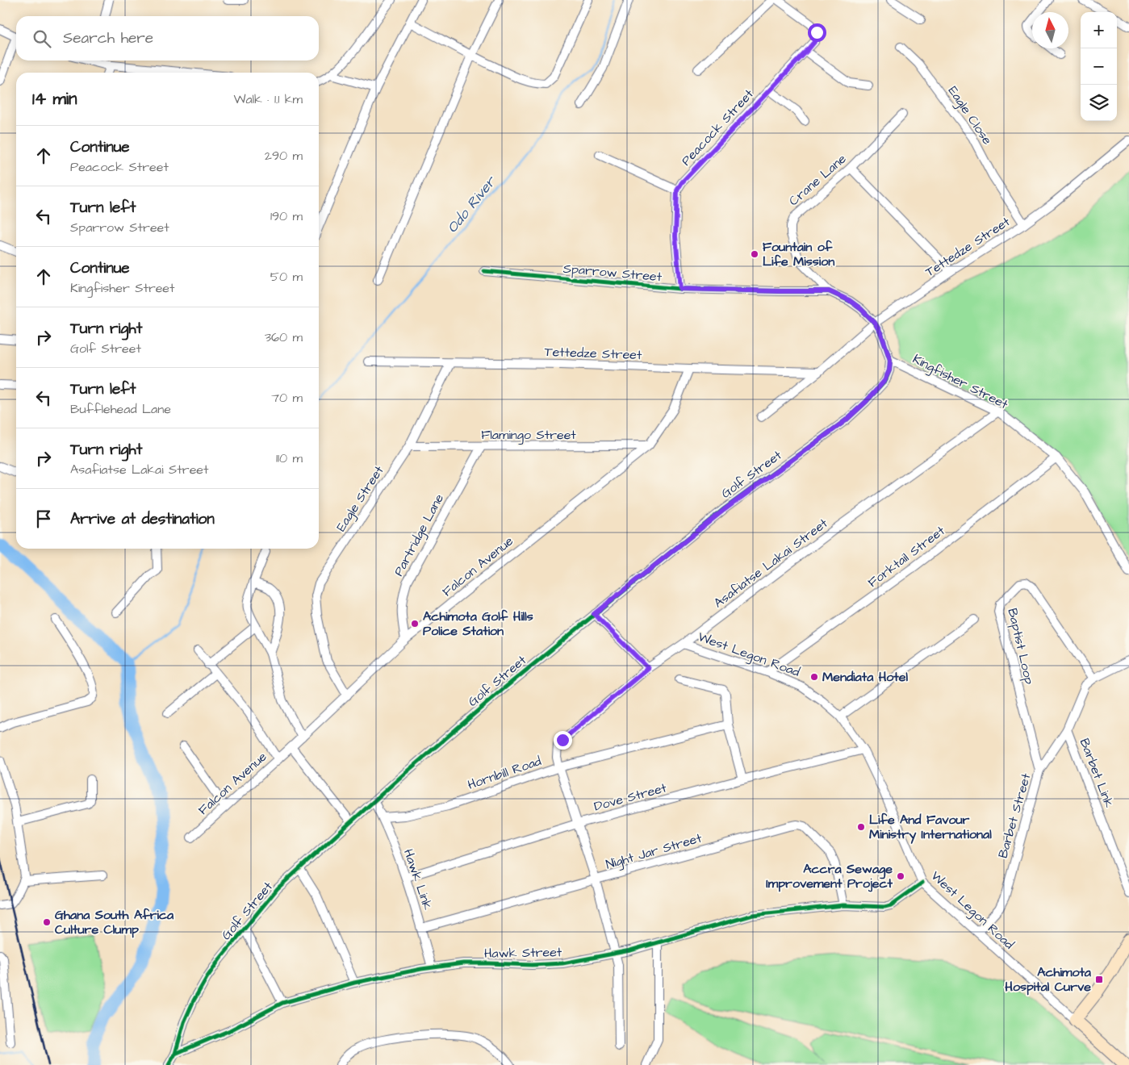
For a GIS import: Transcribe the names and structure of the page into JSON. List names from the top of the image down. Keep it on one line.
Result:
{"streets":{"street":["Eagle Close","Peacock Street","Crane Lane","Tettedze Street","Sparrow Street","Kingfisher Street","Flamingo Street","Golf Street","Eagle Street","Partridge Lane","Forktail Street","Asafiatse Lakai Street","Falcon Avenue","Baptist Loop","West Legon Road","Hornbill Road","Barbet Link","Dove Street","Barbet Street","Night Jar Street","Hawk Link","Hawk Street"]},"crossings":[["Eagle Close","Tettedze Street"],["Crane Lane","Sparrow Street"],["Tettedze Street","Sparrow Street"],["Tettedze Street","Eagle Street"],["Tettedze Street","Falcon Avenue"],["Kingfisher Street","Golf Street"],["Kingfisher Street","Forktail Street"],["Kingfisher Street","Asafiatse Lakai Street"],["Flamingo Street","Eagle Street"],["Flamingo Street","Partridge Lane"],["Flamingo Street","Falcon Avenue"],["Golf Street","Hawk Link"],["Golf Street","Hawk Street"],["Eagle Street","Falcon Avenue"],["Partridge Lane","Falcon Avenue"],["Forktail Street","West Legon Road"],["Asafiatse Lakai Street","West Legon Road"],["Asafiatse Lakai Street","Hornbill Road"],["Baptist Loop","Barbet Street"],["West Legon Road","Dove Street"],["West Legon Road","Barbet Street"],["West Legon Road","Hawk Street"],["Hornbill Road","Hawk Link"],["Barbet Link","Barbet Street"],["Dove Street","Hawk Link"],["Night Jar Street","Hawk Link"],["Night Jar Street","Hawk Street"],["Hawk Link","Hawk Street"]],"water":["Odo River"],"places":{"other":["Fountain of Life Mission","Achimota Golf Hills Police Station","Mendiata Hotel","Life And Favour Ministry International","Accra Sewage Improvement Project","Ghana South Africa Culture Clump"],"transit":["Achimota Hospital Curve"]},"north":"top","page":{"map_buttons":["+","−"],"search":"Search here","heading":["14 min","Walk · 1.1 km"],"list":[["Continue","Peacock Street","290 m"],["Turn left","Sparrow Street","190 m"],["Continue","Kingfisher Street","50 m"],["Turn right","Golf Street","360 m"],["Turn left","Bufflehead Lane","70 m"],["Turn right","Asafiatse Lakai Street","110 m"],"Arrive at destination"]}}
